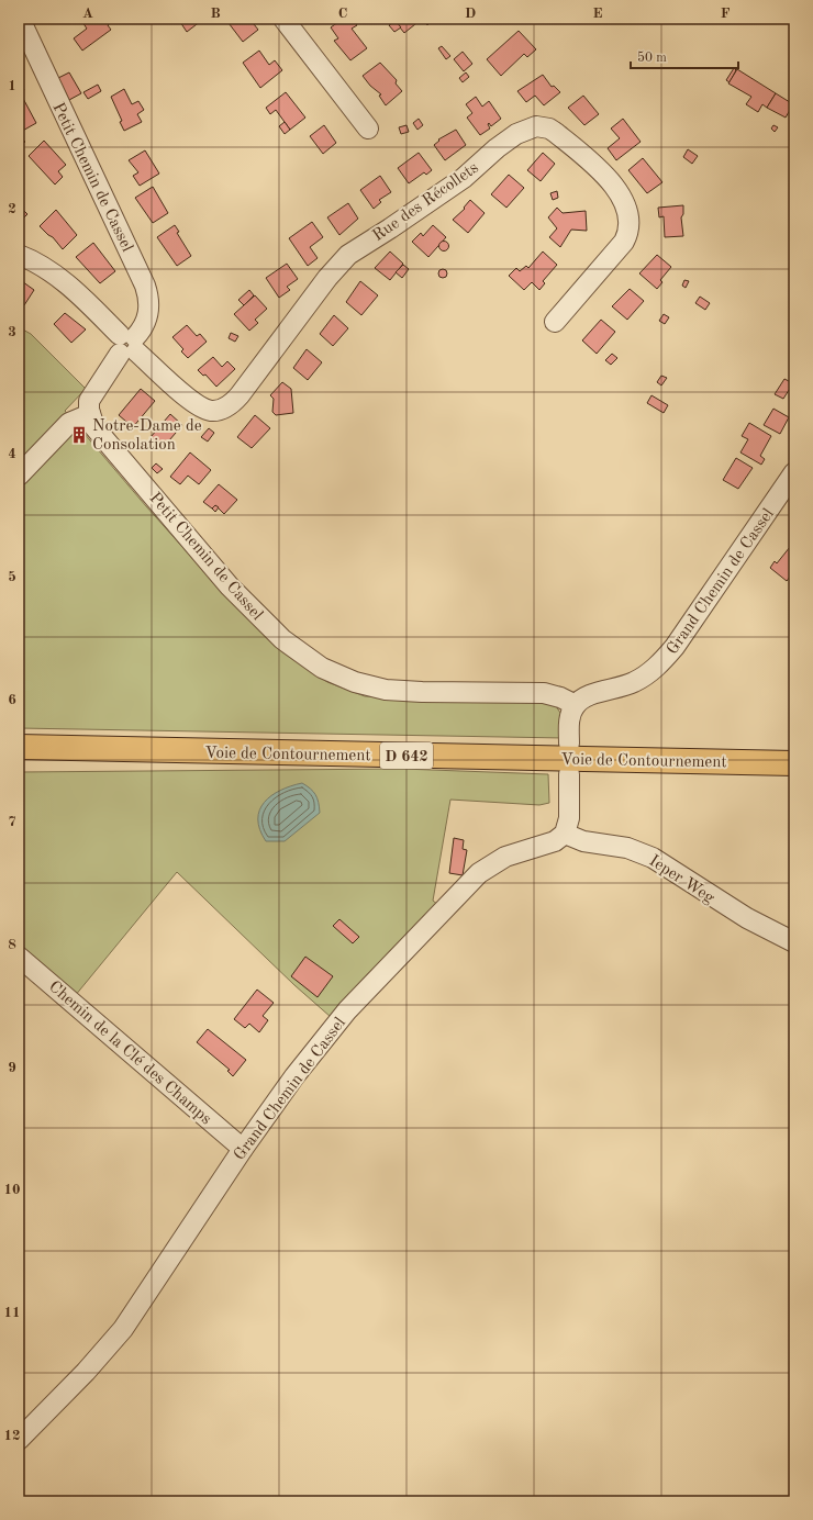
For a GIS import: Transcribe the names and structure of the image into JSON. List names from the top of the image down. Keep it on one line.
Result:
{"streets":{"highway":["Voie de Contournement","D 642"],"street":["Petit Chemin de Cassel","Rue des Récollets","Grand Chemin de Cassel","Ieper Weg","Chemin de la Clé des Champs"]},"crossings":[["Petit Chemin de Cassel","Rue des Récollets"],["Petit Chemin de Cassel","Grand Chemin de Cassel"],["Grand Chemin de Cassel","Ieper Weg"],["Grand Chemin de Cassel","Chemin de la Clé des Champs"]],"places":{"building":["Notre-Dame de Consolation"]},"scale_bar":"50 m","grid":{"columns":["A","B","C","D","E","F"],"rows":["1","2","3","4","5","6","7","8","9","10","11","12"]}}
